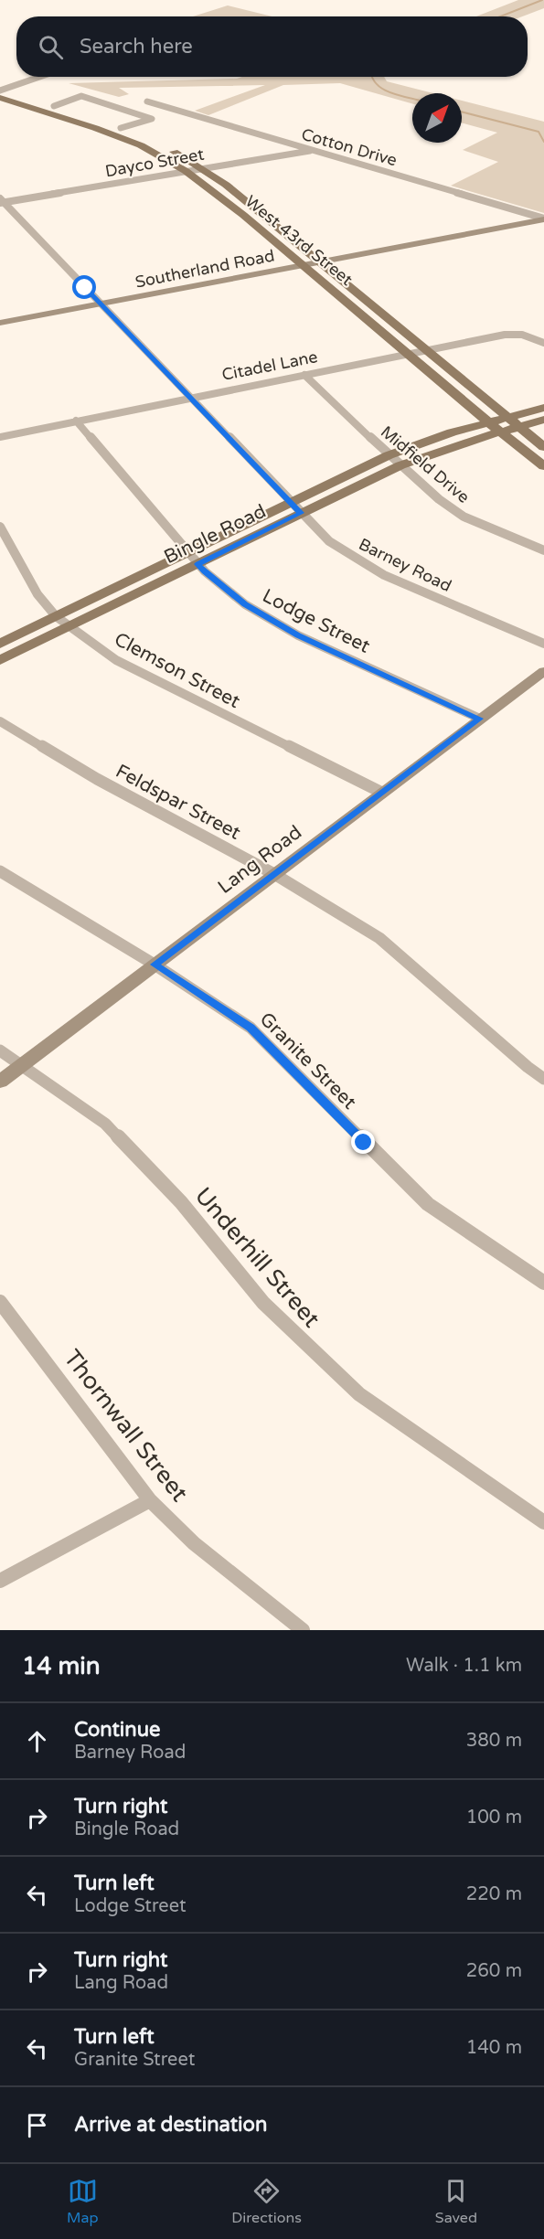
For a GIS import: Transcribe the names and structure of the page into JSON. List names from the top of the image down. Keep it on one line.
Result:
{"streets":{"main road":["West 43rd Street","Bingle Road"],"street":["Cotton Drive","Dayco Street","Southerland Road","Citadel Lane","Midfield Drive","Barney Road","Lodge Street","Clemson Street","Feldspar Street","Lang Road","Granite Street","Underhill Street","Thornwall Street"]},"crossings":[["Cotton Drive","Dayco Street"],["Cotton Drive","Southerland Road"],["Dayco Street","West 43rd Street"],["Dayco Street","Barney Road"],["West 43rd Street","Southerland Road"],["West 43rd Street","Citadel Lane"],["West 43rd Street","Bingle Road"],["Southerland Road","Barney Road"],["Citadel Lane","Midfield Drive"],["Citadel Lane","Barney Road"],["Citadel Lane","Lodge Street"],["Midfield Drive","Bingle Road"],["Bingle Road","Barney Road"],["Bingle Road","Lodge Street"],["Bingle Road","Clemson Street"],["Lodge Street","Lang Road"],["Clemson Street","Lang Road"],["Feldspar Street","Lang Road"],["Lang Road","Granite Street"],["Lang Road","Underhill Street"]],"north":"top right","page":{"search":"Search here","heading":["14 min","Walk · 1.1 km"],"list":[["Continue","Barney Road","380 m"],["Turn right","Bingle Road","100 m"],["Turn left","Lodge Street","220 m"],["Turn right","Lang Road","260 m"],["Turn left","Granite Street","140 m"],"Arrive at destination"],"nav":["Map","Directions","Saved"]}}
